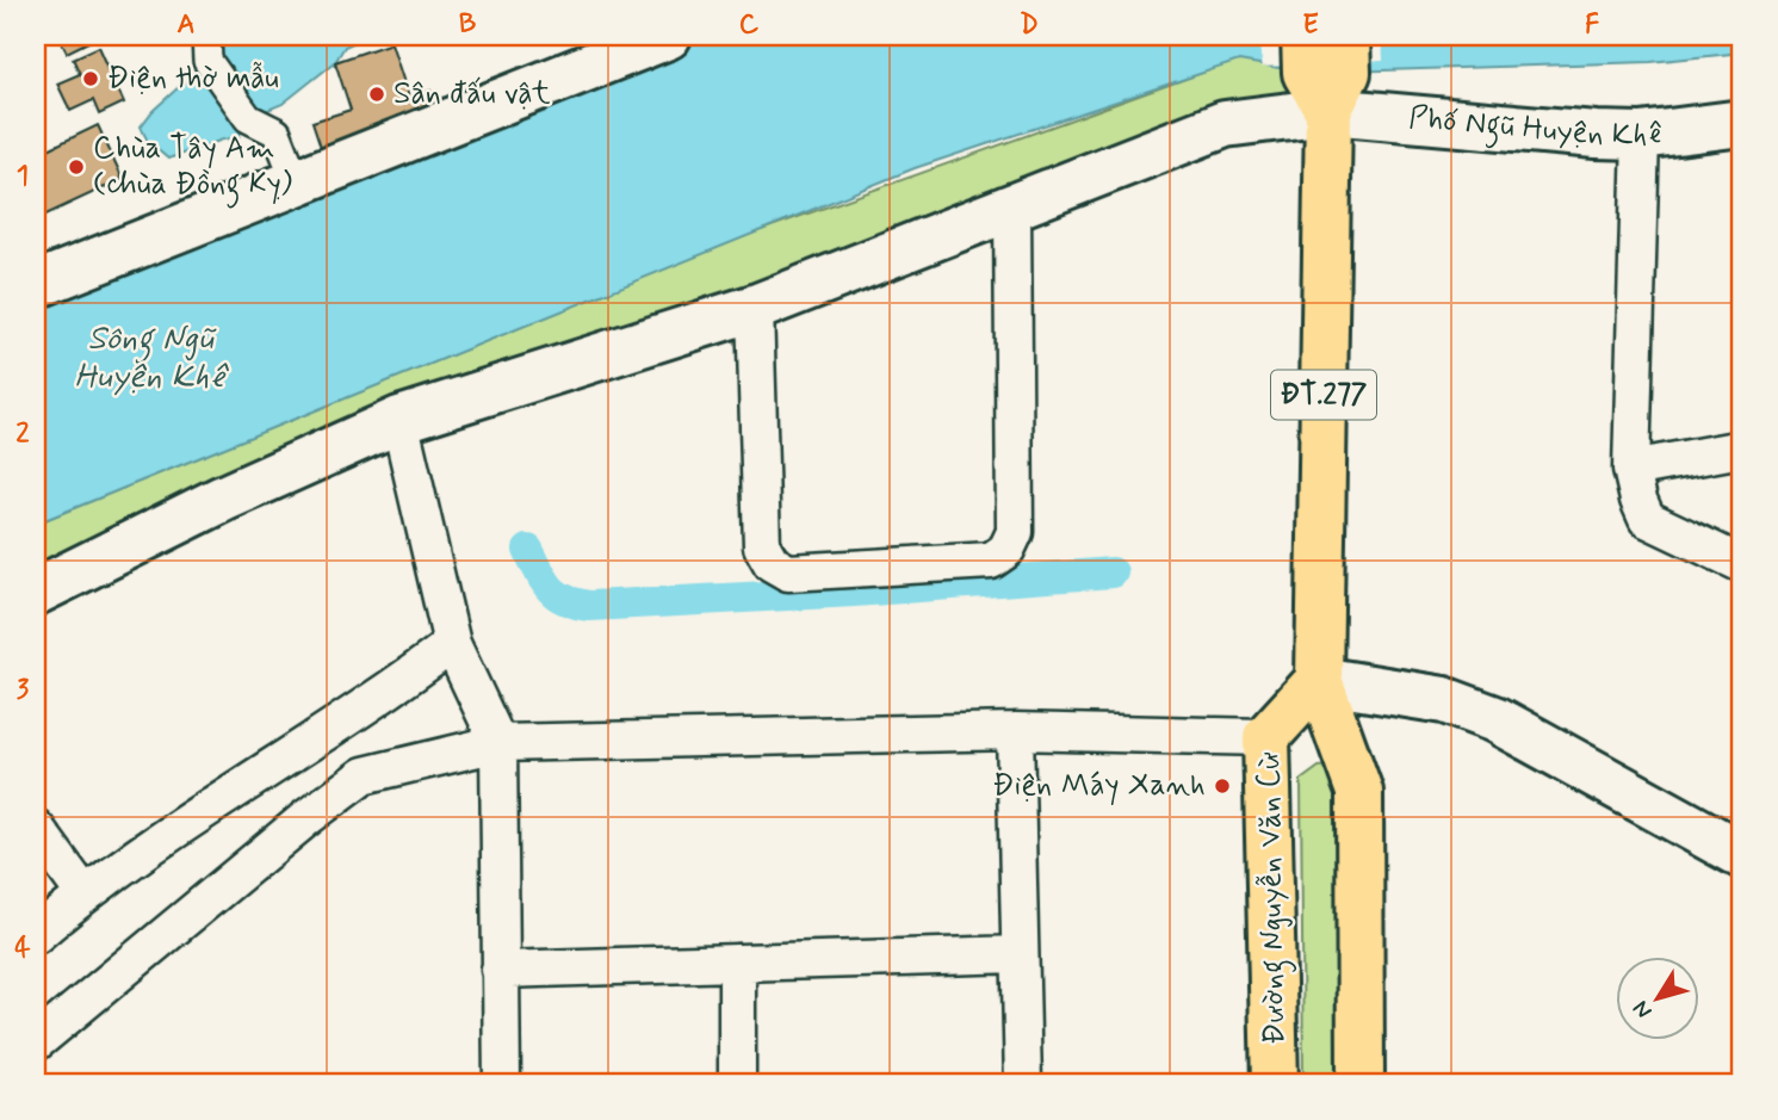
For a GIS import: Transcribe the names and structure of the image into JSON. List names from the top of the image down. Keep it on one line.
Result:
{"streets":{"main road":["Phố Ngũ Huyện Khê","ĐT.277","Đường Nguyễn Văn Cừ"]},"crossings":[["Phố Ngũ Huyện Khê","ĐT.277"],["ĐT.277","Đường Nguyễn Văn Cừ"]],"water":["Sông Ngũ Huyện Khê"],"places":["Điện thờ mẫu","Sân đấu vật","Chùa Tây Am (chùa Đồng Kỵ)","Điện Máy Xanh"],"north":"bottom left","grid":{"columns":["A","B","C","D","E","F"],"rows":["1","2","3","4"]}}
